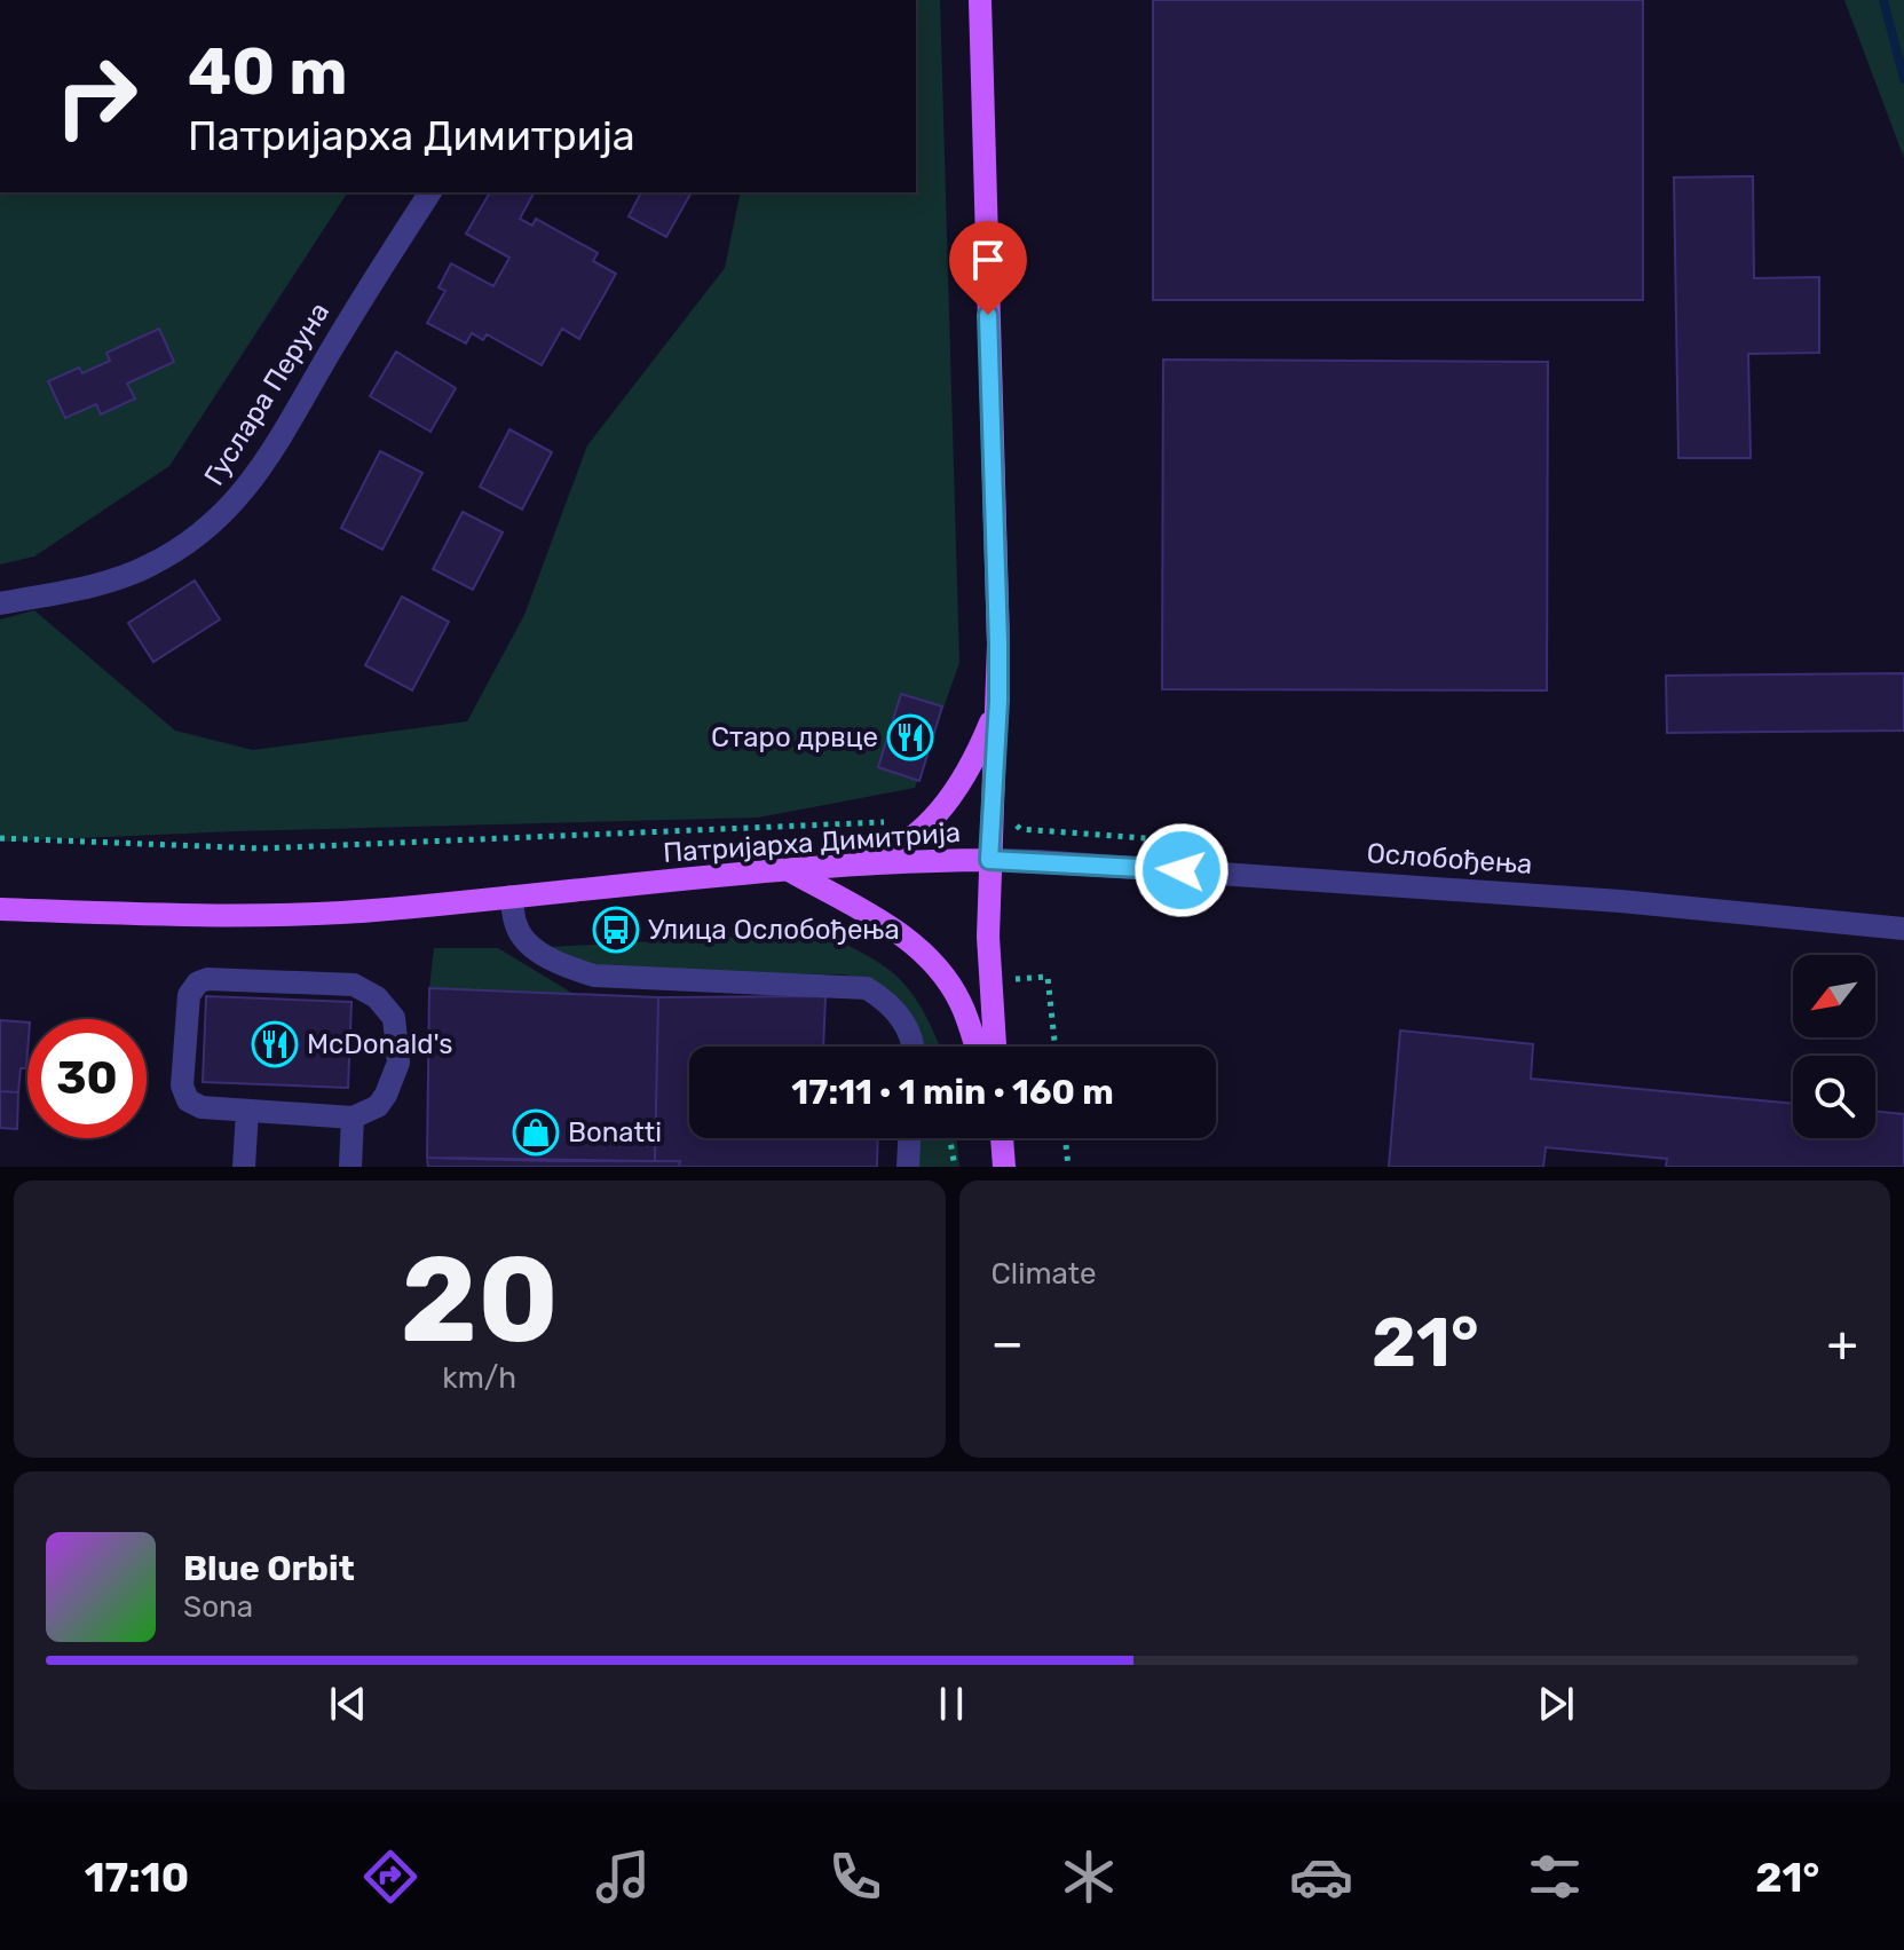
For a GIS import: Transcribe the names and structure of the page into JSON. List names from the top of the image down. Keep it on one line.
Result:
{"streets":{"main road":["Патријарха Димитрија"],"street":["Гуслара Перуна","Ослобођења"]},"crossings":[["Патријарха Димитрија","Ослобођења"]],"places":{"restaurant":["Старо дрвце","McDonald's"],"bus stop":["Улица Ослобођења"],"shop":["Bonatti"]},"north":"bottom left","page":{"turn":["40 m","Патријарха Димитрија"],"limit":"30","trip":"17:11 · 1 min · 160 m","tile":[["20","km/h"],"Climate"],"heat":["−","21°","+"],"song":["Blue Orbit","Sona"],"tabs":["17:10","21°"]}}
